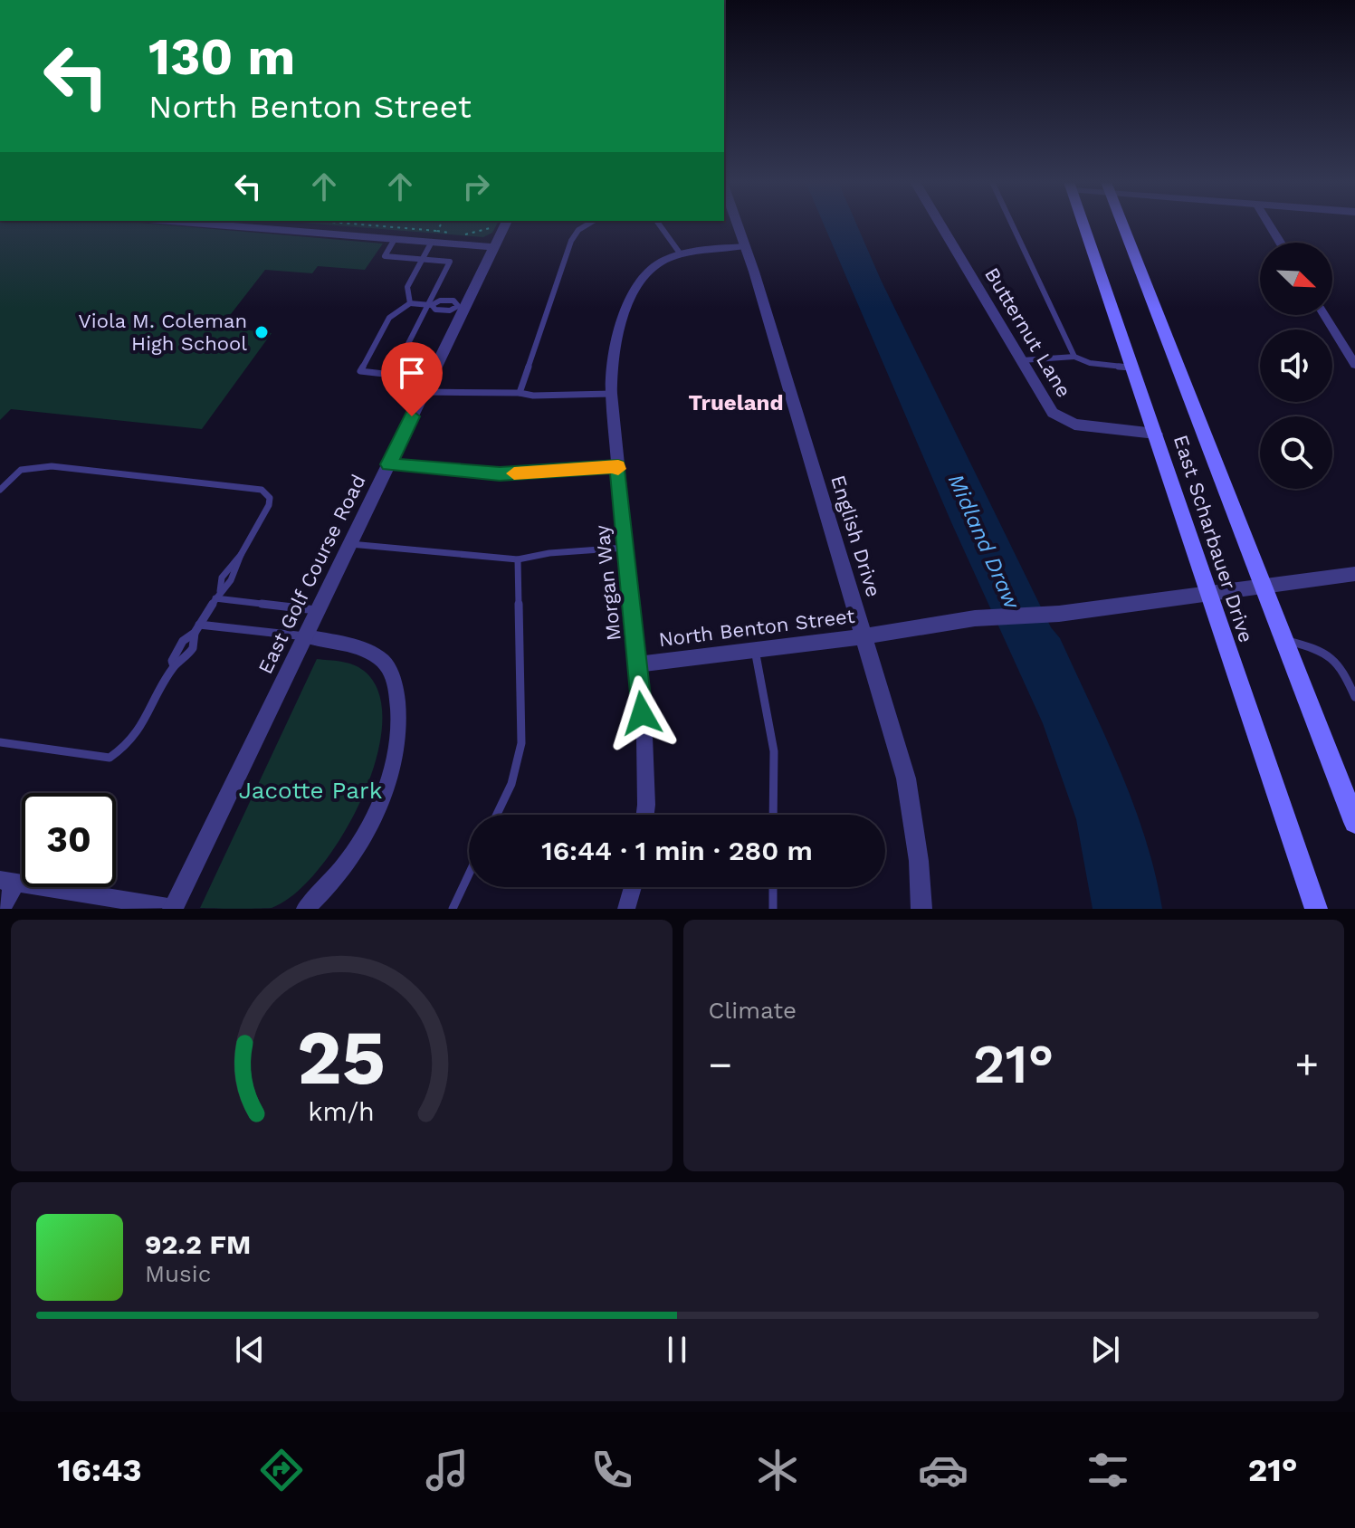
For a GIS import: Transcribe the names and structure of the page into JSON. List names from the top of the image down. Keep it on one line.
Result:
{"streets":{"main road":["East Scharbauer Drive"],"street":["Butternut Lane","English Drive","East Golf Course Road","Morgan Way","North Benton Street"]},"crossings":[["Butternut Lane","East Scharbauer Drive"],["English Drive","Morgan Way"],["English Drive","North Benton Street"],["East Scharbauer Drive","North Benton Street"],["Morgan Way","North Benton Street"]],"districts":["Trueland"],"water":["Midland Draw"],"parks":["Jacotte Park"],"places":["Viola M. Coleman High School"],"north":"bottom right","page":{"turn":["130 m","North Benton Street"],"limit":"30","trip":"16:44 · 1 min · 280 m","tile":"Climate","heat":["−","21°","+"],"song":["92.2 FM","Music"],"tabs":["16:43","21°"],"gauge":["25","km/h"]}}
